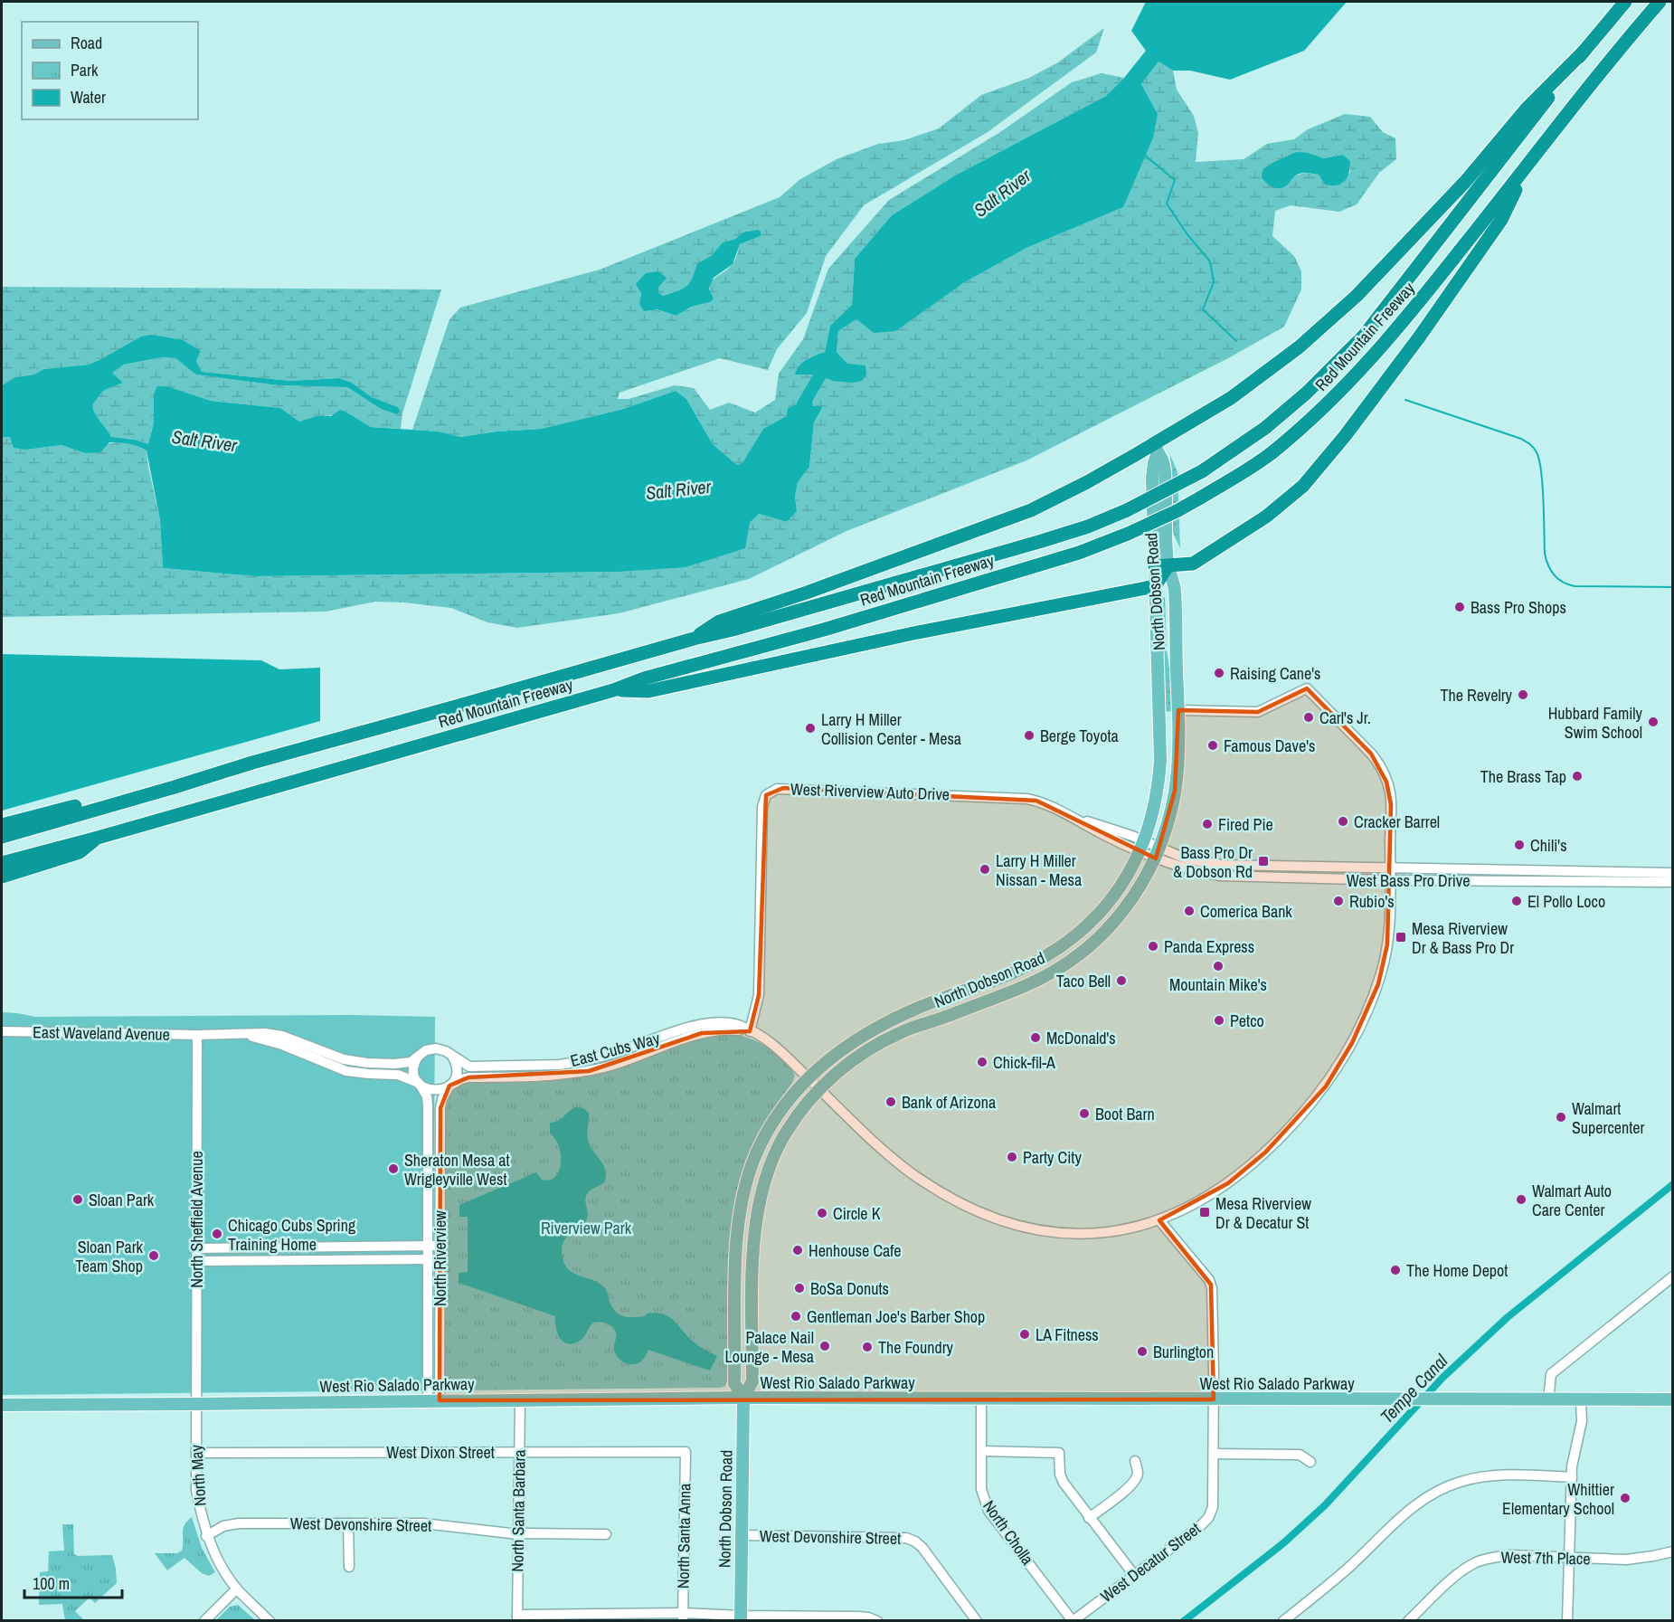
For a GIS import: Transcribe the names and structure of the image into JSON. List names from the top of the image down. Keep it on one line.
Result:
{"streets":{"highway":["Red Mountain Freeway"],"main road":["North Dobson Road","West Rio Salado Parkway"],"street":["West Riverview Auto Drive","West Bass Pro Drive","East Waveland Avenue","East Cubs Way","North Sheffield Avenue","North Riverview","West Dixon Street","North May","North Santa Barbara","West Devonshire Street","North Cholla","North Santa Anna","West 7th Place","West Decatur Street"]},"crossings":[["North Dobson Road","West Riverview Auto Drive"],["North Dobson Road","West Bass Pro Drive"],["North Dobson Road","East Cubs Way"],["North Dobson Road","West Rio Salado Parkway"],["North Dobson Road","West Devonshire Street"],["West Riverview Auto Drive","West Bass Pro Drive"],["West Riverview Auto Drive","East Cubs Way"],["West Bass Pro Drive","East Cubs Way"],["East Waveland Avenue","East Cubs Way"],["East Waveland Avenue","North Sheffield Avenue"],["East Cubs Way","North Sheffield Avenue"],["East Cubs Way","North Riverview"],["East Cubs Way","West Decatur Street"],["North Sheffield Avenue","West Rio Salado Parkway"],["North Sheffield Avenue","North May"],["North Riverview","West Rio Salado Parkway"],["West Rio Salado Parkway","North May"],["West Rio Salado Parkway","North Santa Barbara"],["West Rio Salado Parkway","North Cholla"],["West Rio Salado Parkway","West Decatur Street"],["West Dixon Street","North May"],["West Dixon Street","North Santa Barbara"],["West Dixon Street","North Santa Anna"],["North May","West Devonshire Street"],["North Santa Barbara","West Devonshire Street"],["North Cholla","West Decatur Street"]],"water":["Salt River","Tempe Canal"],"parks":["Riverview Park"],"places":{"other":["Bass Pro Shops","Raising Cane's","The Revelry","Carl's Jr.","Hubbard Family Swim School","Larry H Miller Collision Center - Mesa","Berge Toyota","Famous Dave's","The Brass Tap","Cracker Barrel","Fired Pie","Chili's","Larry H Miller Nissan - Mesa","Rubio's","El Pollo Loco","Comerica Bank","Panda Express","Mountain Mike's","Taco Bell","Petco","McDonald's","Chick-fil-A","Bank of Arizona","Boot Barn","Walmart Supercenter","Party City","Sheraton Mesa at Wrigleyville West","Sloan Park","Walmart Auto Care Center","Circle K","Chicago Cubs Spring Training Home","Henhouse Cafe","Sloan Park Team Shop","The Home Depot","BoSa Donuts","Gentleman Joe's Barber Shop","LA Fitness","Palace Nail Lounge - Mesa","The Foundry","Burlington","Whittier Elementary School"],"transit":["Bass Pro Dr & Dobson Rd","Mesa Riverview Dr & Bass Pro Dr","Mesa Riverview Dr & Decatur St"]},"legend":["Road","Park","Water"],"scale_bar":"100 m"}
